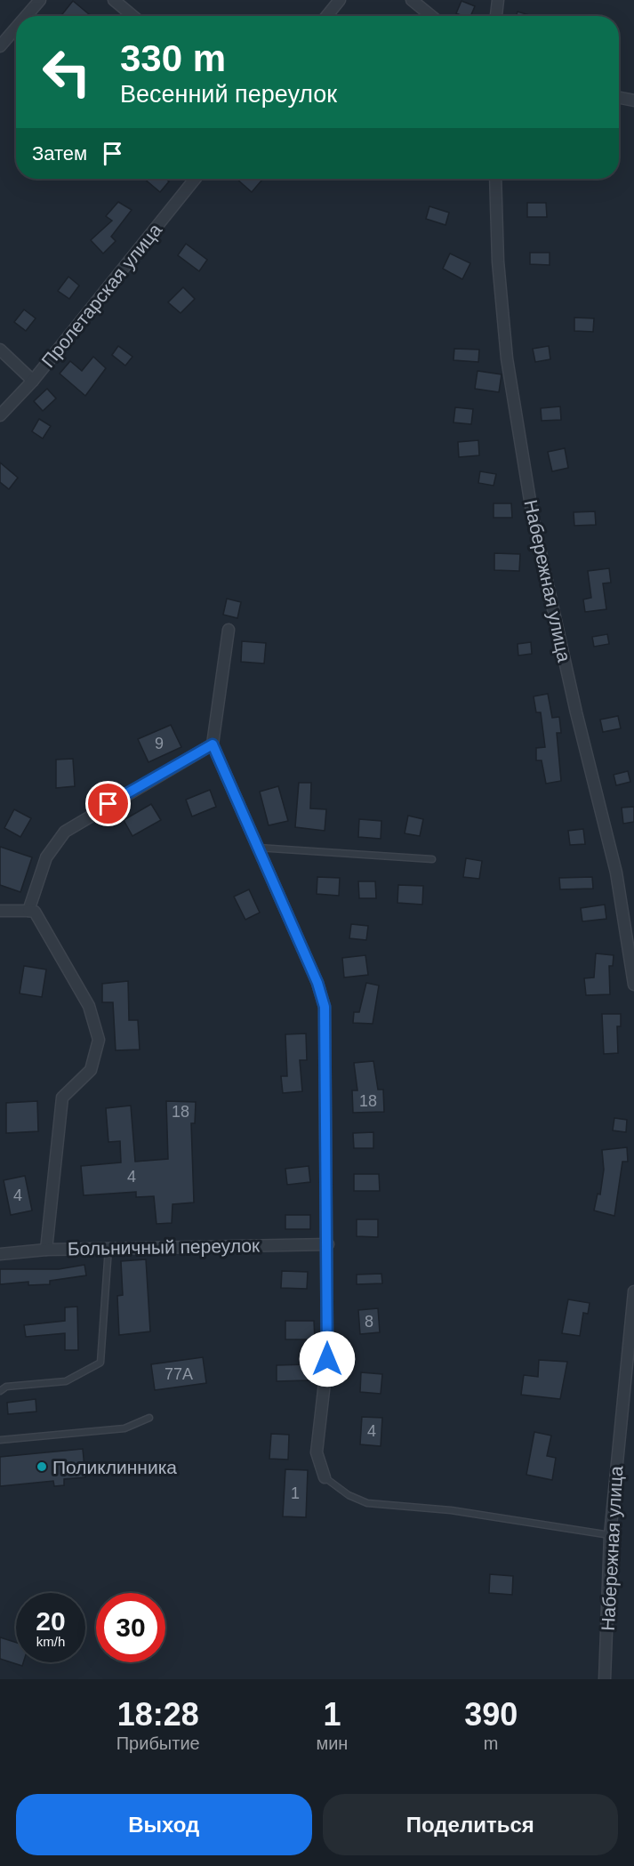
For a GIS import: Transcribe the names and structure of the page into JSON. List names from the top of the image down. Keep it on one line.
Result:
{"streets":{"street":["Пролетарская улица","Набережная улица","Больничный переулок"]},"places":["Поликлинника"],"house_numbers":["9","18","18","4","4","8","77А","4","1"],"page":{"turn":["330 m","Весенний переулок"],"then":"Затем","speed":"20 km/h","limit":"30","eta":["18:28","Прибытие","1","мин","390","m"],"buttons":["Выход","Поделиться"]}}
